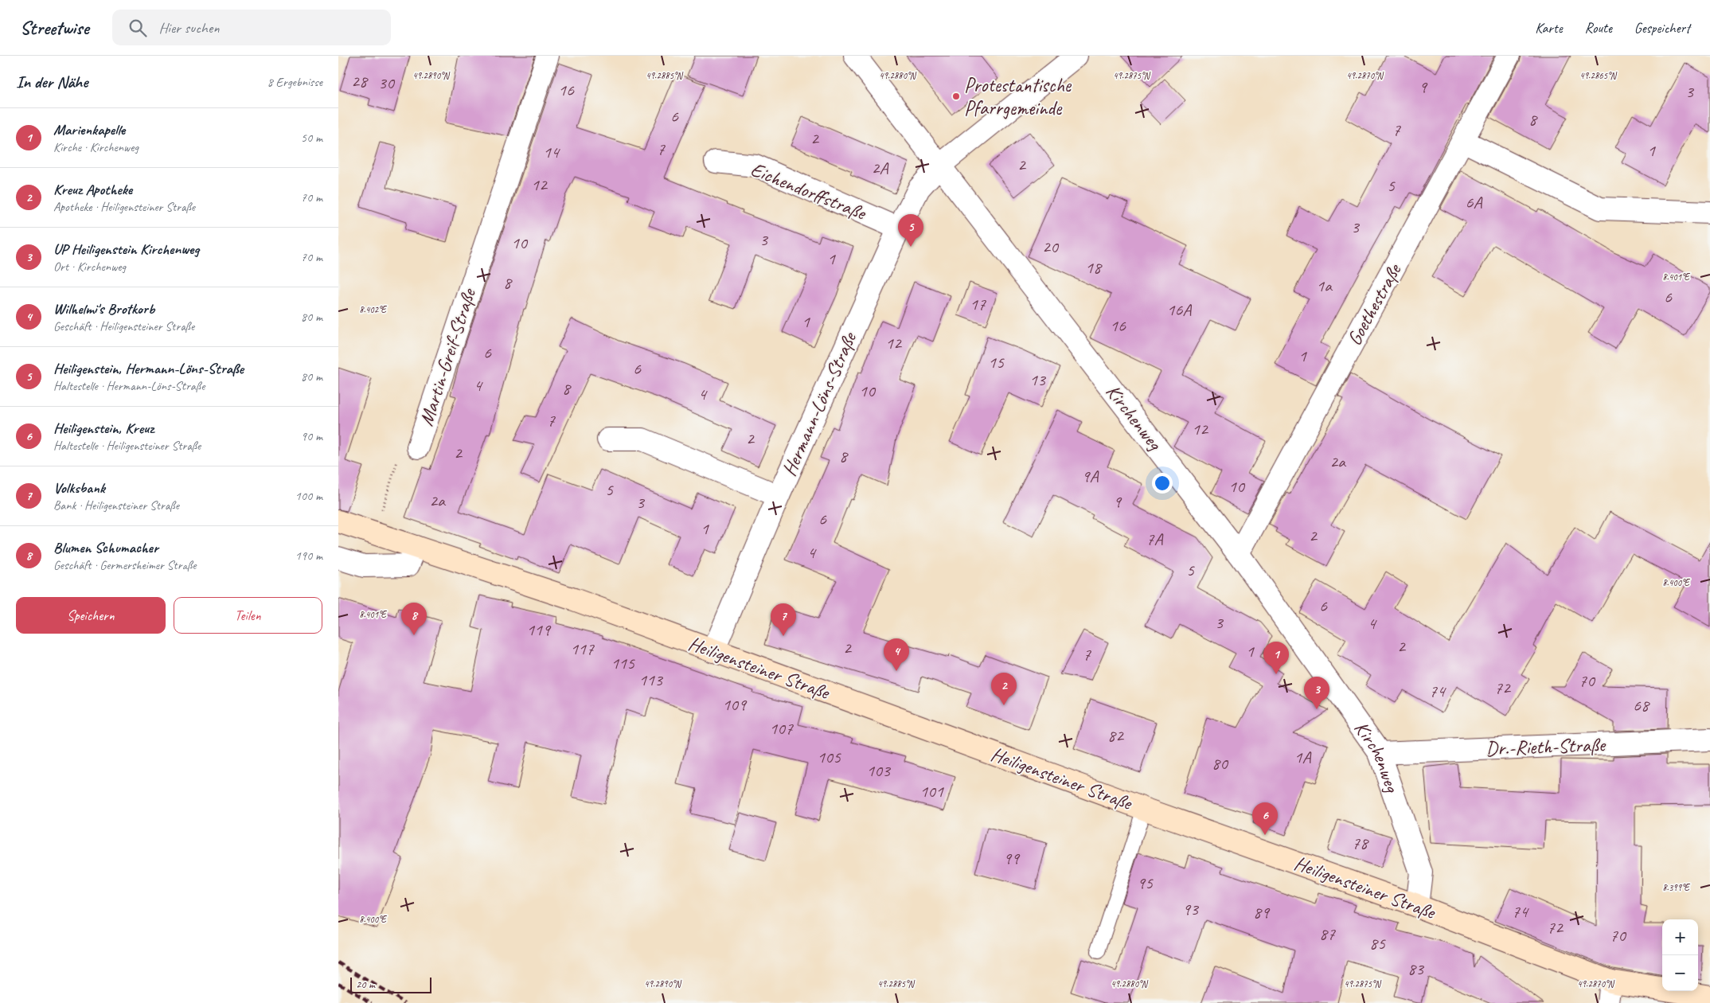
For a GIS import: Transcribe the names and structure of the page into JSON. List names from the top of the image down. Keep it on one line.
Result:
{"streets":{"main road":["Heiligensteiner Straße"],"street":["Eichendorffstraße","Goethestraße","Martin-Greif-Straße","Hermann-Löns-Straße","Kirchenweg","Dr.-Rieth-Straße"]},"crossings":[["Eichendorffstraße","Hermann-Löns-Straße"],["Goethestraße","Kirchenweg"],["Martin-Greif-Straße","Heiligensteiner Straße"],["Hermann-Löns-Straße","Kirchenweg"],["Hermann-Löns-Straße","Heiligensteiner Straße"],["Kirchenweg","Heiligensteiner Straße"],["Kirchenweg","Dr.-Rieth-Straße"]],"places":["Protestantische Pfarrgemeinde"],"house_numbers":["28","30","9","16","3","6","8","7","2","7","1","14","2","2A","12","5","6A","3","3","10","20","1","18","8","1a","6","17","16A","1","16","12","6","1","15","6","13","4","8","10","4","7","12","2","2","8","2a","9A","10","5","2a","9","3","6","1","2","7A","4","5","6","3","4","119","2","2","117","1","7","115","113","70","72","74","109","68","107","82","105","1A","80","103","101","78","99","95","93","74","89","72","87","70","85","83"],"scale_bar":"20 m","page":{"header":"Streetwise","search":"Hier suchen","nav":["Karte","Route","Gespeichert"],"heading":["In der Nähe","8 Ergebnisse"],"list":[{"mark":"1","name":"Marienkapelle","note":"Kirche · Kirchenweg","value":"50 m"},{"mark":"2","name":"Kreuz Apotheke","note":"Apotheke · Heiligensteiner Straße","value":"70 m"},{"mark":"3","name":"UP Heiligenstein Kirchenweg","note":"Ort · Kirchenweg","value":"70 m"},{"mark":"4","name":"Wilhelmi's Brotkorb","note":"Geschäft · Heiligensteiner Straße","value":"80 m"},{"mark":"5","name":"Heiligenstein, Hermann-Löns-Straße","note":"Haltestelle · Hermann-Löns-Straße","value":"80 m"},{"mark":"6","name":"Heiligenstein, Kreuz","note":"Haltestelle · Heiligensteiner Straße","value":"90 m"},{"mark":"7","name":"Volksbank","note":"Bank · Heiligensteiner Straße","value":"100 m"},{"mark":"8","name":"Blumen Schumacher","note":"Geschäft · Germersheimer Straße","value":"190 m"}],"pins":["5","8","7","4","1","2","3","6"],"buttons":["Speichern","Teilen"],"map_buttons":["+","−"],"scale":"20 m"},"coordinates":["49.2890°N","49.2885°N","49.2880°N","49.2875°N","49.2870°N","49.2865°N","8.401°E","8.402°E","8.400°E","8.399°E"]}
